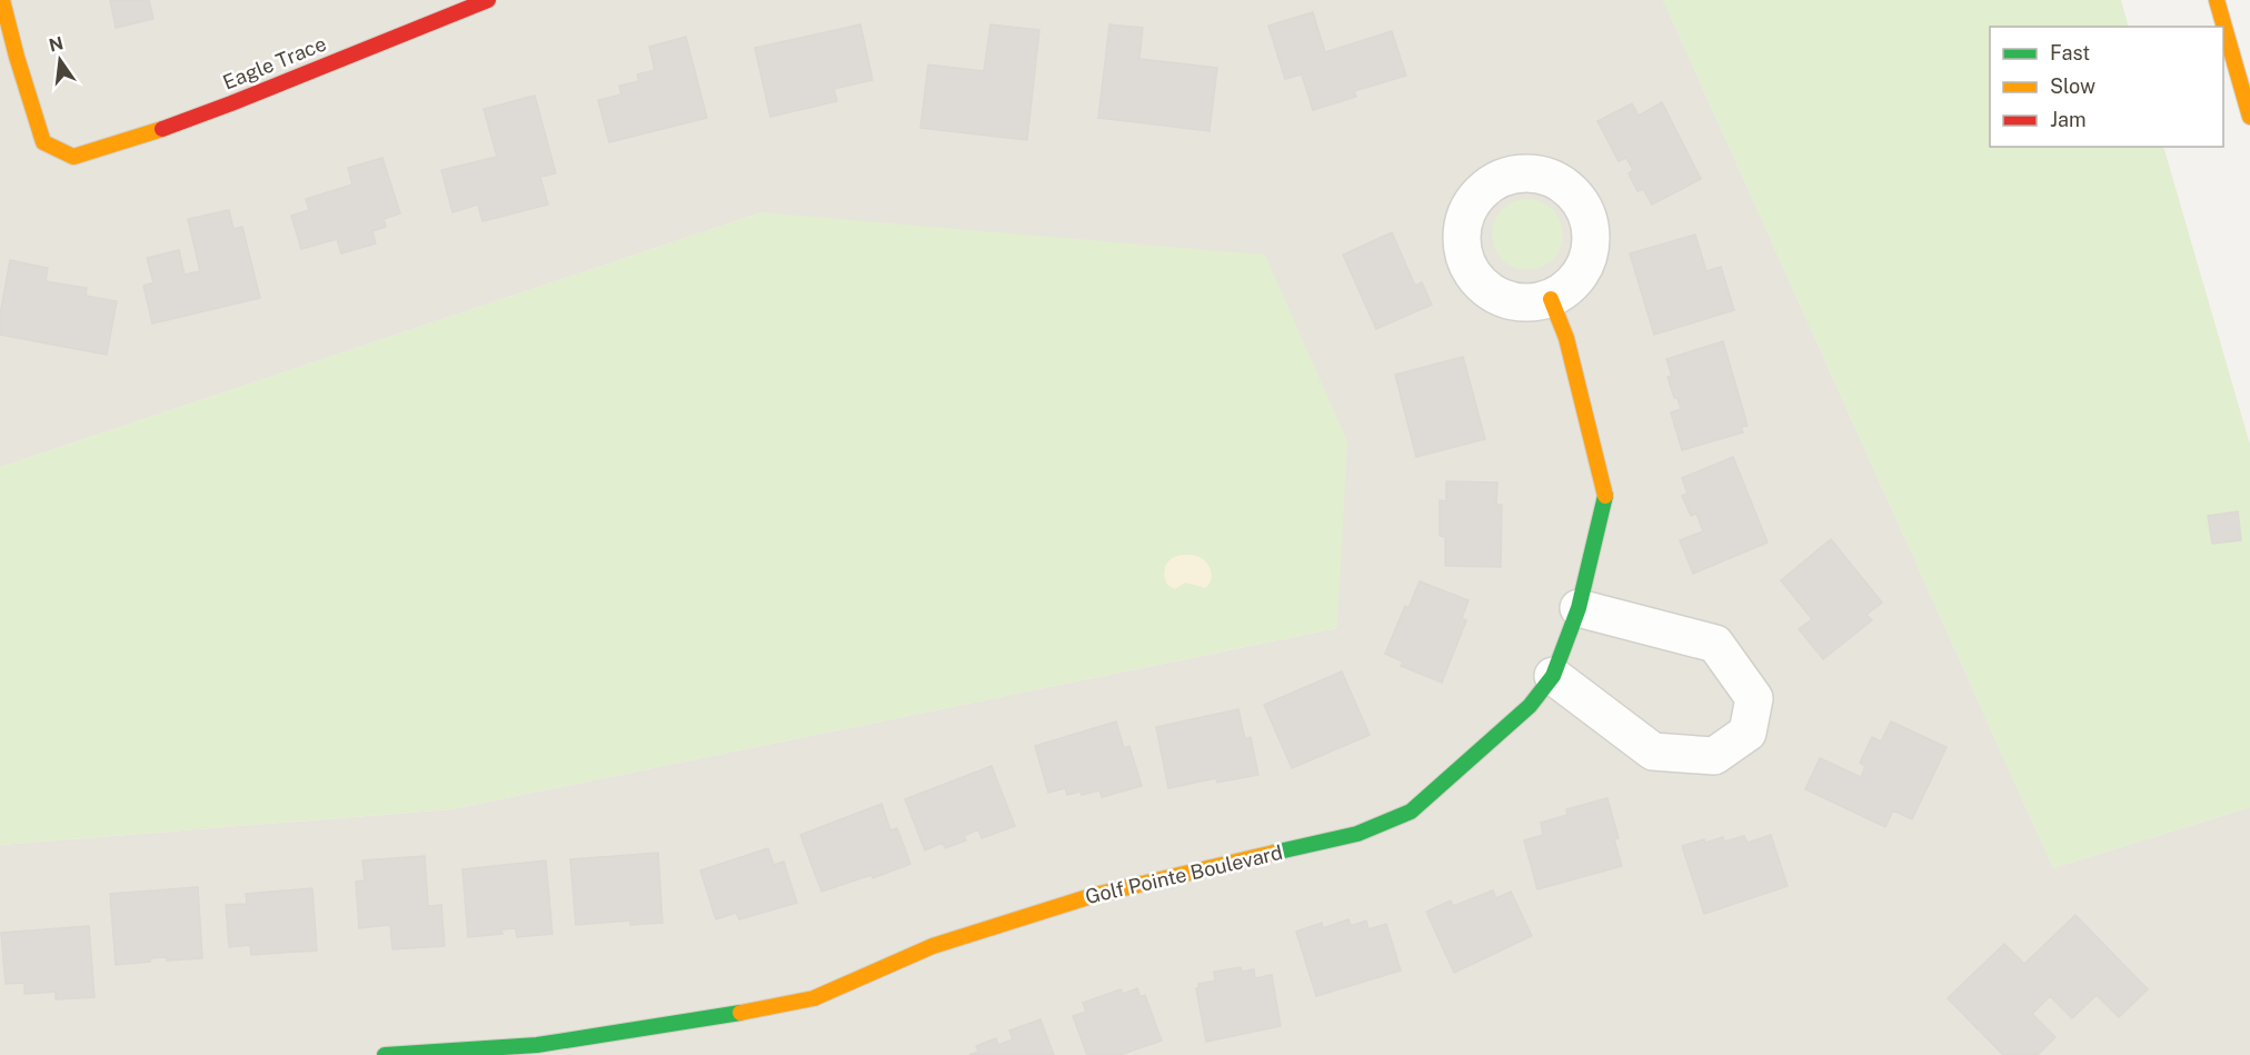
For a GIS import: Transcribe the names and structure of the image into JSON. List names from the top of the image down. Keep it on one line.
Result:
{"streets":{"street":["Eagle Trace","Golf Pointe Boulevard"]},"legend":["Fast","Slow","Jam"],"north":"top"}
